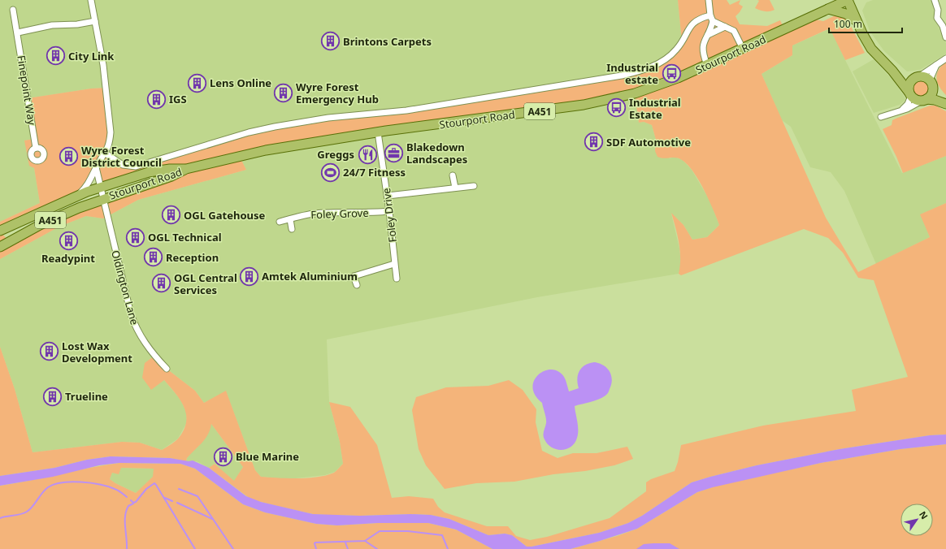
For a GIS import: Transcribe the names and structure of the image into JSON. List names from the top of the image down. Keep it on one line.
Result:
{"streets":{"main road":["Stourport Road","A451"],"street":["Finepoint Way","Foley Grove","Foley Drive","Oldington Lane"]},"crossings":[["Stourport Road","A451"],["Stourport Road","Foley Drive"],["Stourport Road","Oldington Lane"],["A451","Oldington Lane"],["Foley Grove","Foley Drive"]],"places":{"building":["Brintons Carpets","City Link","Lens Online","Wyre Forest Emergency Hub","IGS","SDF Automotive","Wyre Forest District Council","OGL Gatehouse","OGL Technical","Readypint","Reception","Amtek Aluminium","OGL Central Services","Lost Wax Development","Trueline","Blue Marine"],"bus stop":["Industrial estate","Industrial Estate"],"office":["Blakedown Landscapes"],"restaurant":["Greggs"],"sports":["24/7 Fitness"]},"scale_bar":"100 m","north":"top right"}
